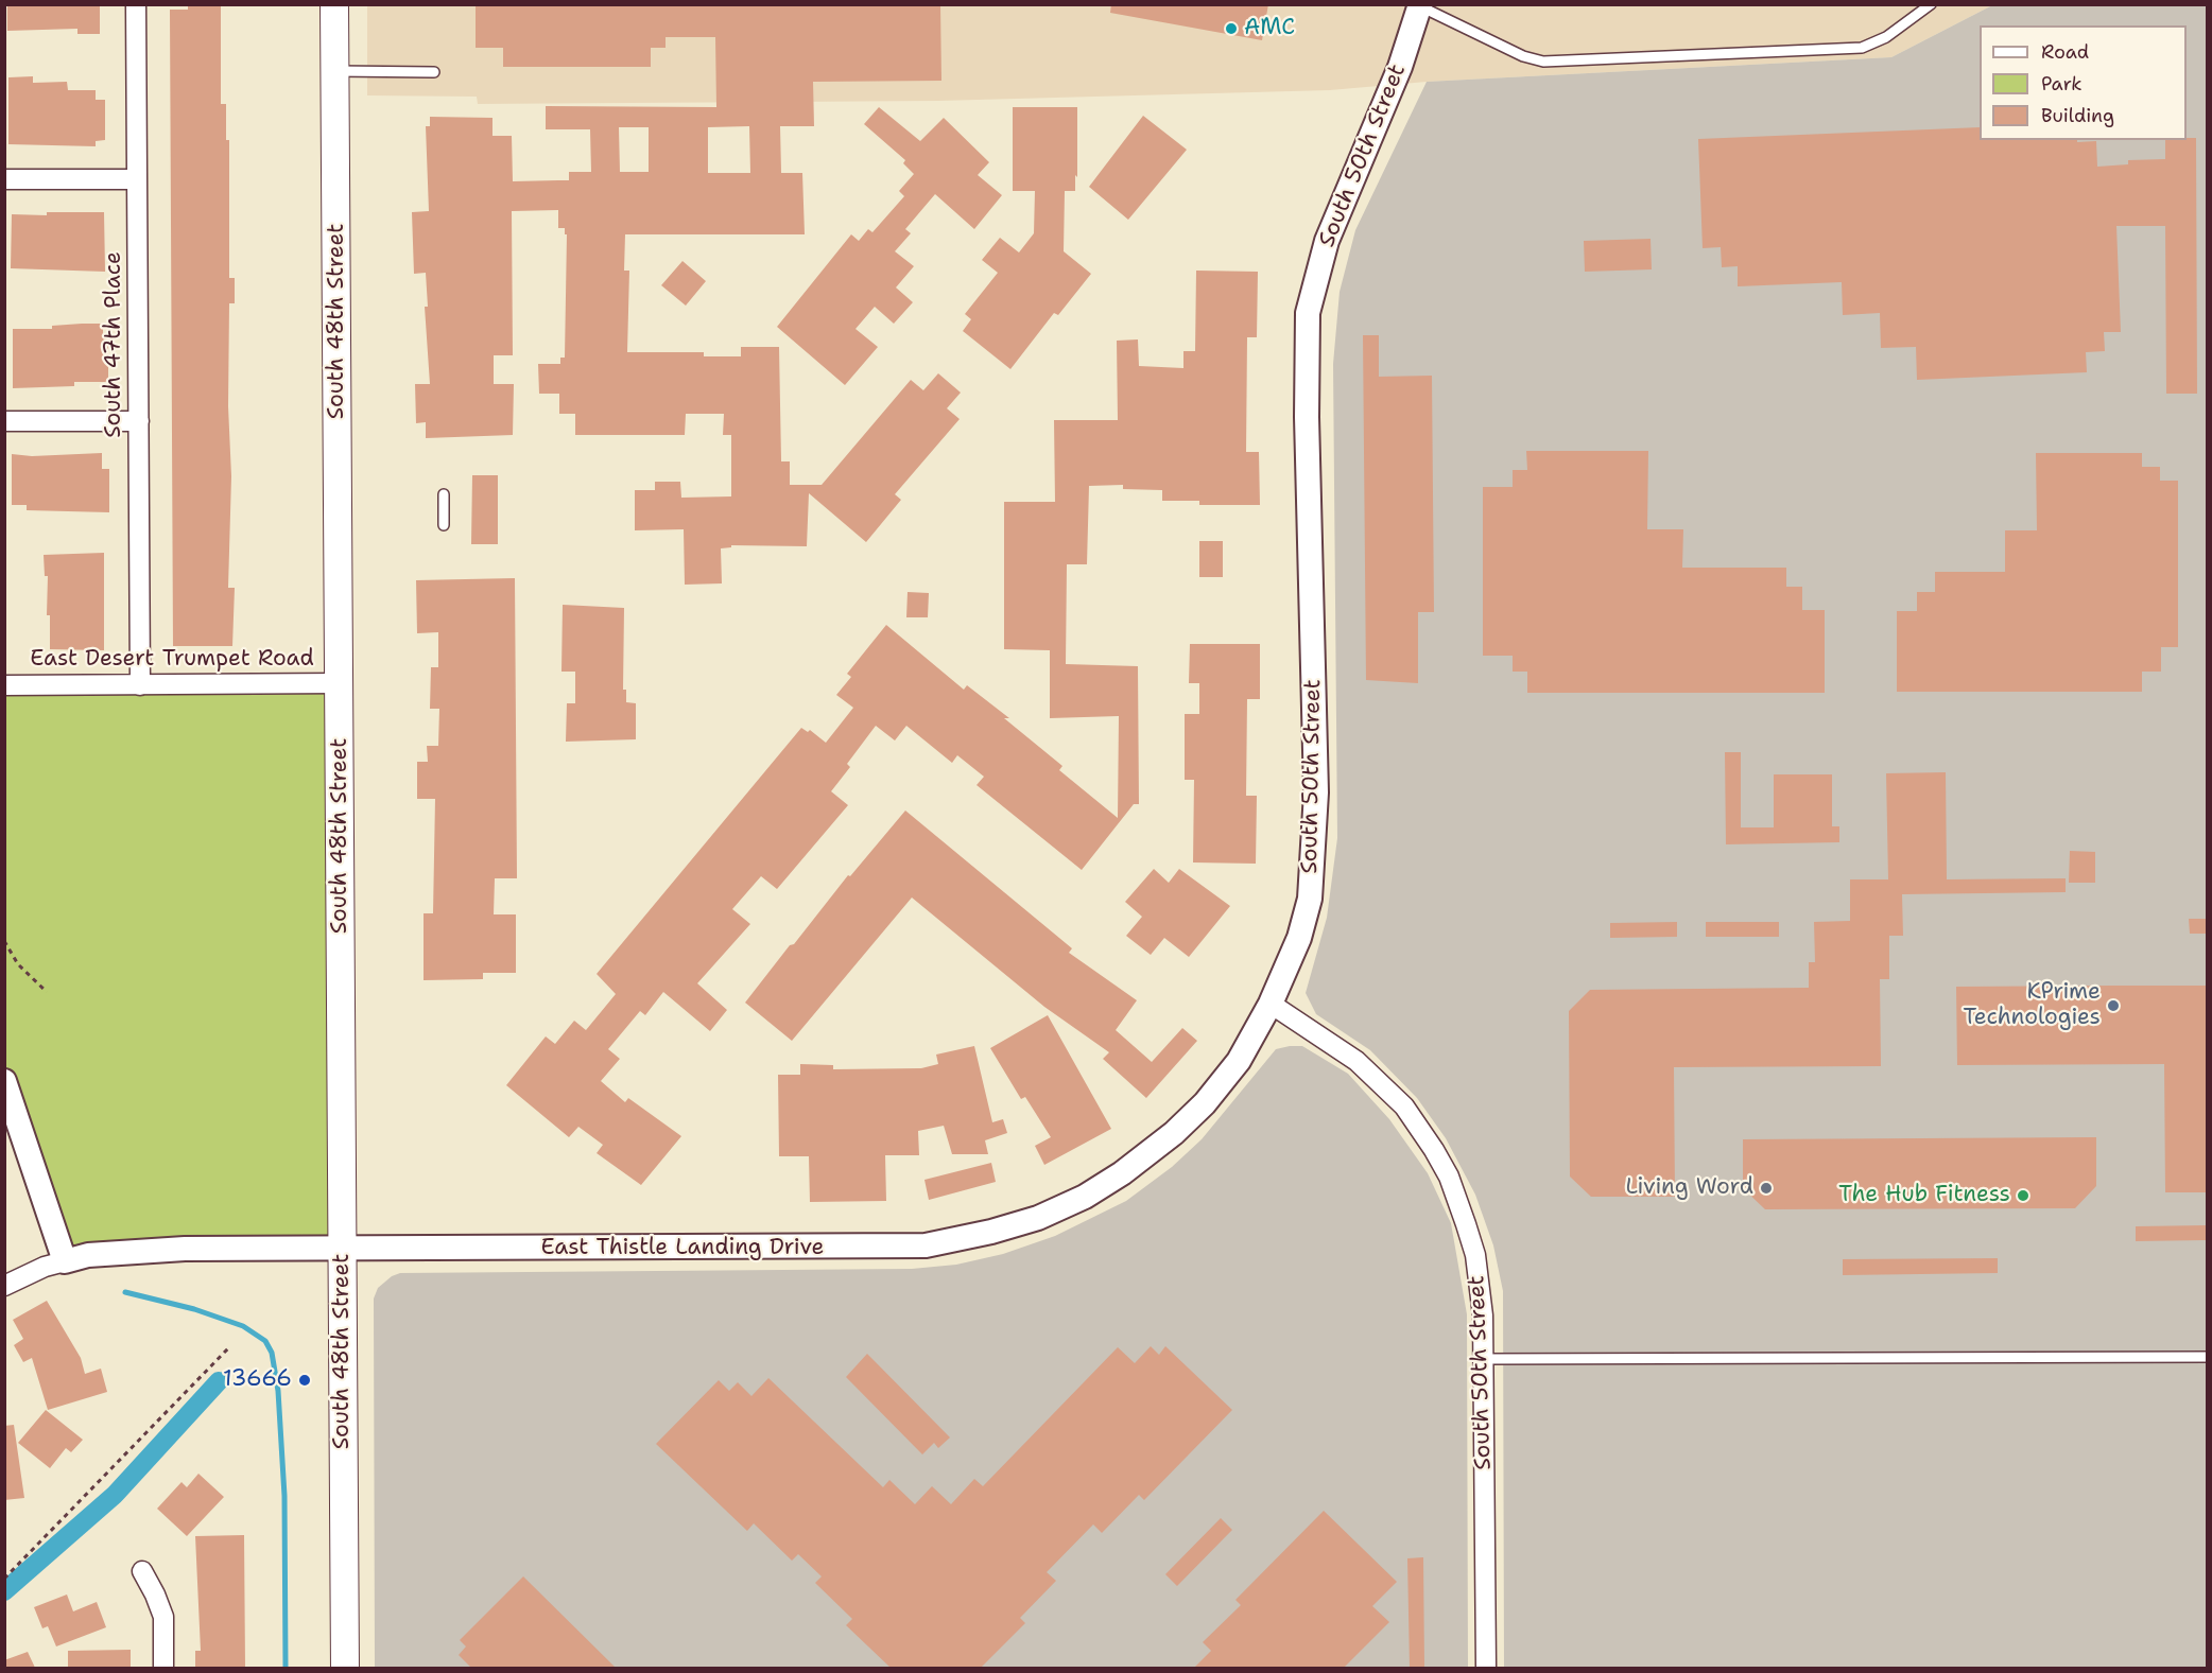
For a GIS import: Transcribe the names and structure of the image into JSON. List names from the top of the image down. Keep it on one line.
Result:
{"streets":{"main road":["South 48th Street"],"street":["South 50th Street","South 47th Place","East Desert Trumpet Road","East Thistle Landing Drive"]},"crossings":[["South 50th Street","East Thistle Landing Drive"],["South 48th Street","East Desert Trumpet Road"],["South 48th Street","East Thistle Landing Drive"],["South 47th Place","East Desert Trumpet Road"]],"places":["AMC","KPrime Technologies","Living Word","The Hub Fitness","13666"],"legend":["Road","Park","Building"]}
